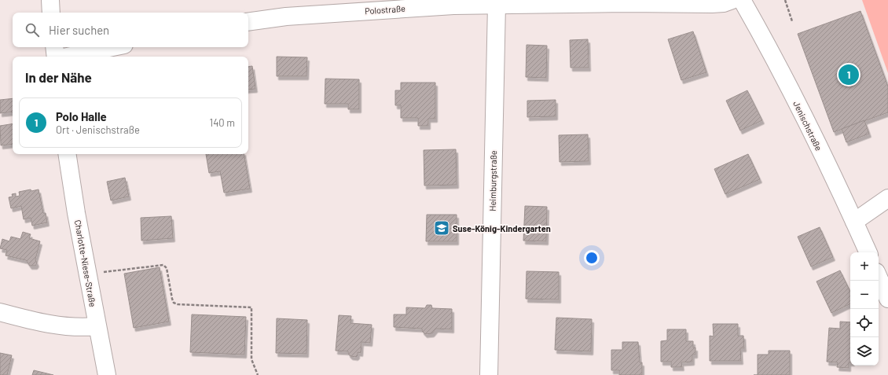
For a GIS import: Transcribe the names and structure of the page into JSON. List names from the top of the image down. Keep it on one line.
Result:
{"streets":{"street":["Polostraße","Jenischstraße","Heimburgstraße","Charlotte-Niese-Straße"]},"crossings":[["Polostraße","Heimburgstraße"]],"places":{"school or university":["Suse-König-Kindergarten"]},"page":{"search":"Hier suchen","heading":"In der Nähe","pins":"1","list":[{"mark":"1","name":"Polo Halle","note":"Ort · Jenischstraße","value":"140 m"}],"map_buttons":["+","−"]}}
